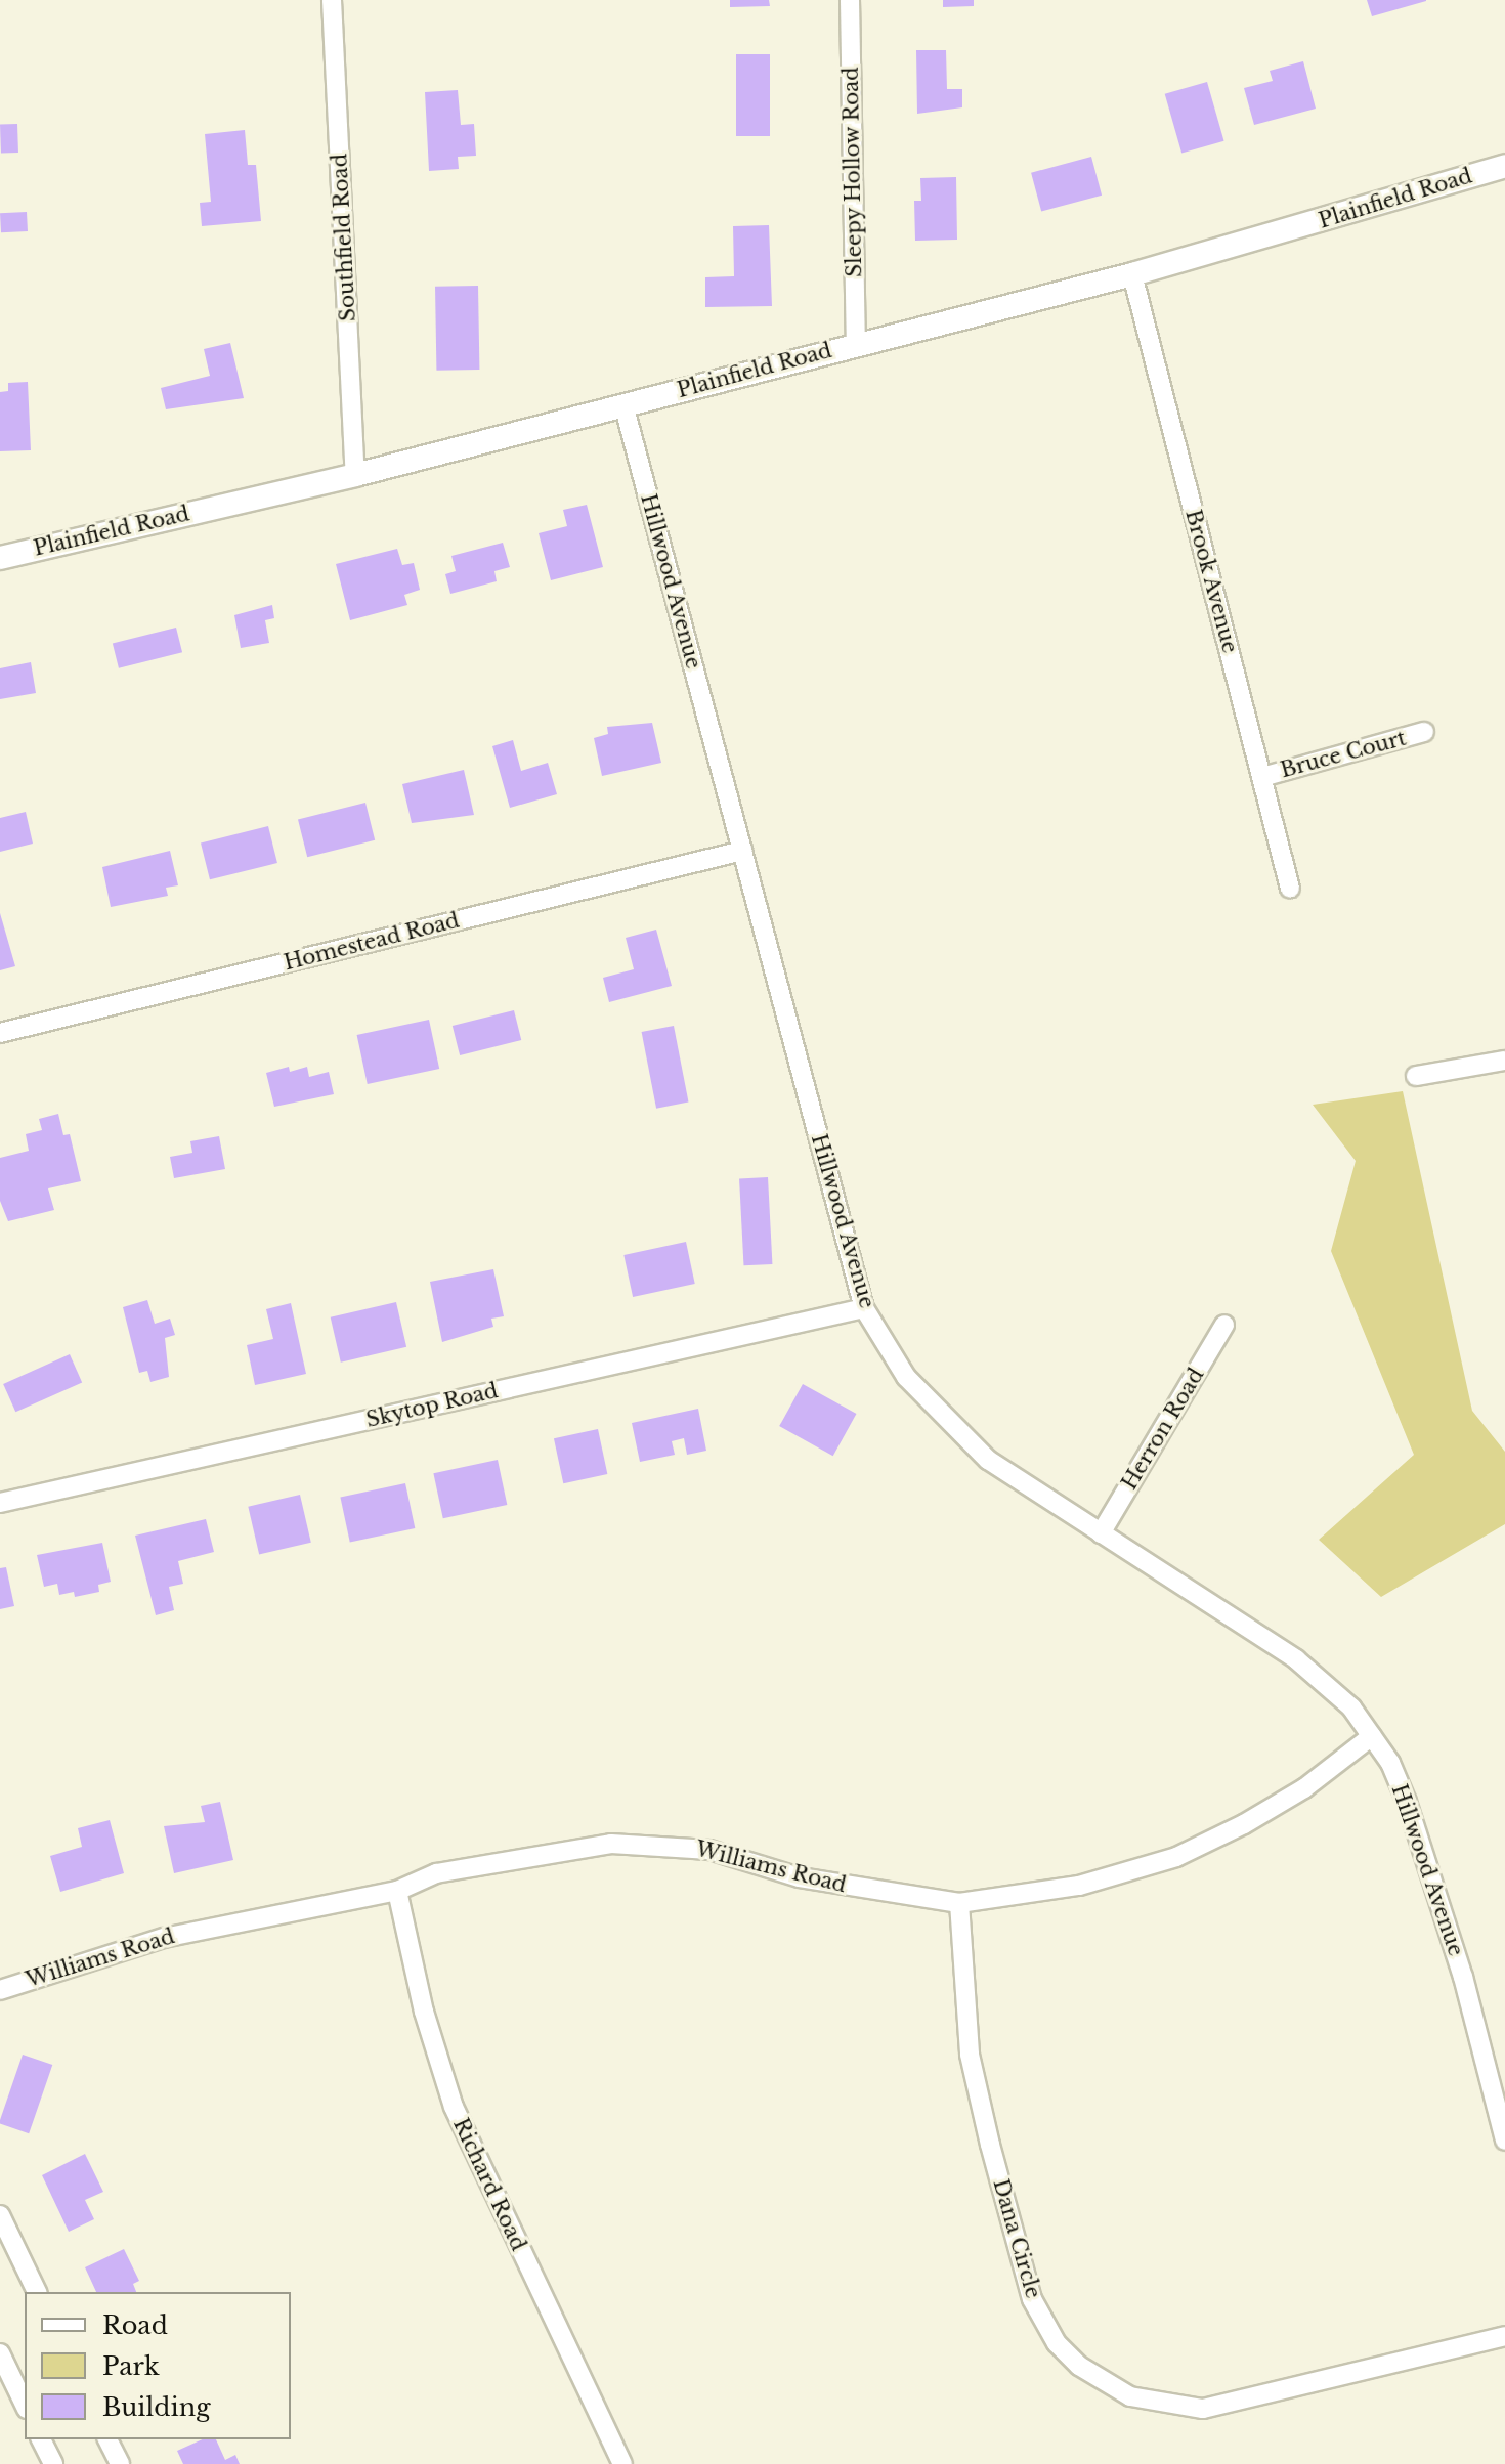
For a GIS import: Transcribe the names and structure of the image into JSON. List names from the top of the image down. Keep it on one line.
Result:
{"streets":{"street":["Sleepy Hollow Road","Plainfield Road","Southfield Road","Hillwood Avenue","Brook Avenue","Bruce Court","Homestead Road","Skytop Road","Herron Road","Williams Road","Richard Road","Dana Circle"]},"crossings":[["Sleepy Hollow Road","Plainfield Road"],["Plainfield Road","Southfield Road"],["Plainfield Road","Hillwood Avenue"],["Plainfield Road","Brook Avenue"],["Hillwood Avenue","Homestead Road"],["Hillwood Avenue","Skytop Road"],["Hillwood Avenue","Herron Road"],["Hillwood Avenue","Williams Road"],["Brook Avenue","Bruce Court"],["Williams Road","Richard Road"],["Williams Road","Dana Circle"]],"legend":["Road","Park","Building"]}
